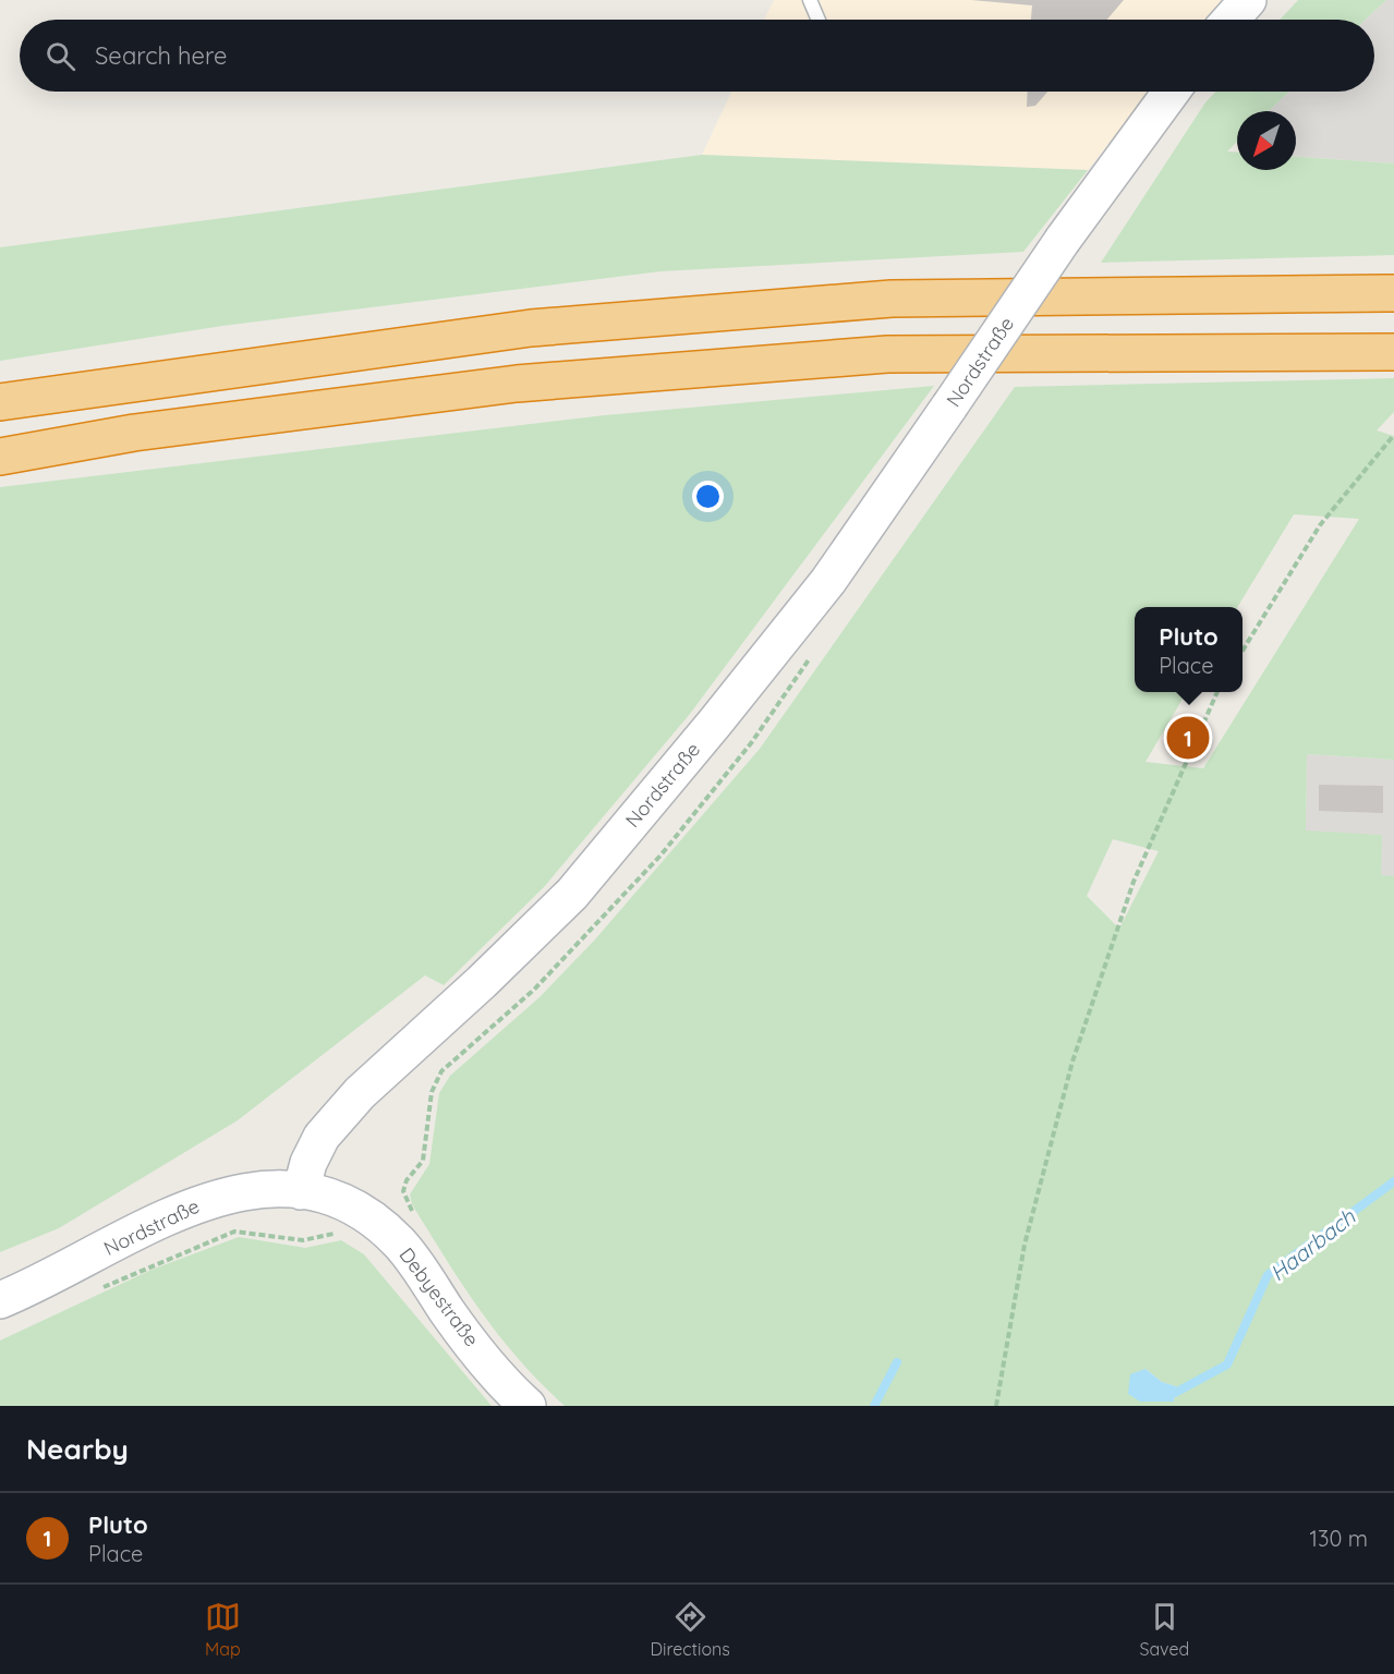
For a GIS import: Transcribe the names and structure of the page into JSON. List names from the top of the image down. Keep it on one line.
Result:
{"streets":{"street":["Nordstraße","Debyestraße"]},"crossings":[["Nordstraße","Debyestraße"]],"water":["Haarbach"],"north":"bottom left","page":{"search":"Search here","popup":["Pluto","Place"],"pins":"1","heading":"Nearby","list":[{"mark":"1","name":"Pluto","note":"Place","value":"130 m"}],"nav":["Map","Directions","Saved"]}}
